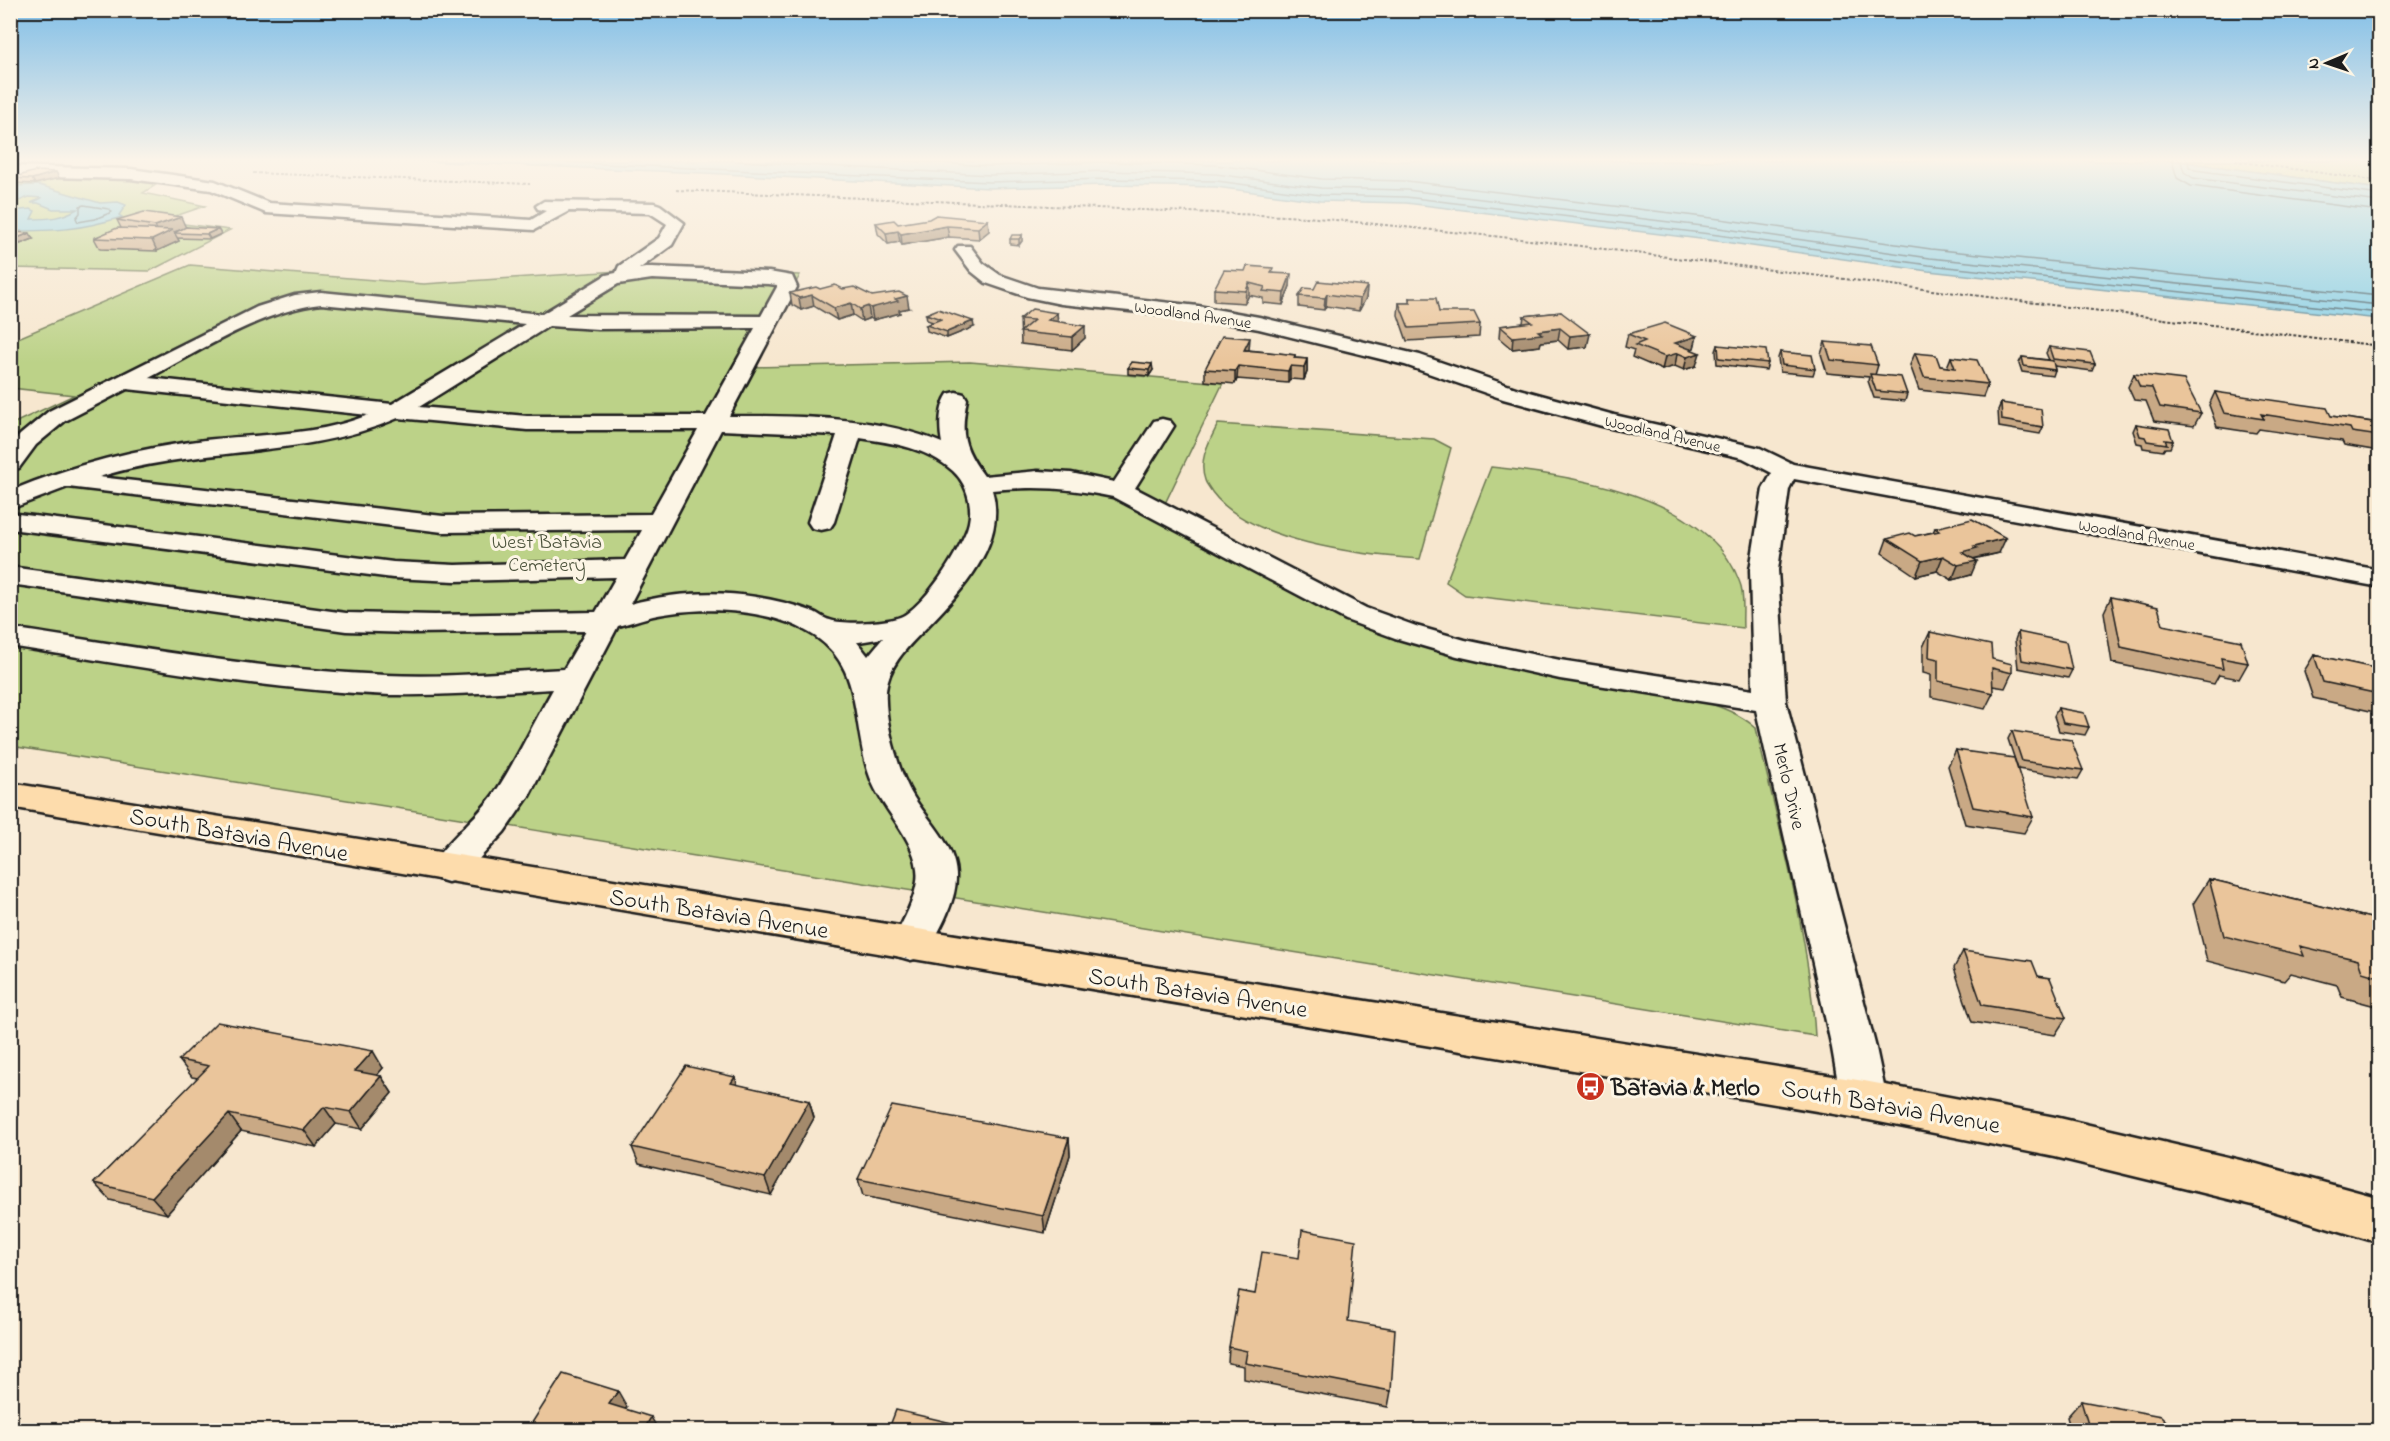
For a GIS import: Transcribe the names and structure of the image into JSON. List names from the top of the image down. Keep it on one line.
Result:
{"streets":{"main road":["South Batavia Avenue"],"street":["Woodland Avenue","Merlo Drive"]},"crossings":[["Woodland Avenue","Merlo Drive"],["Merlo Drive","South Batavia Avenue"]],"parks":["West Batavia Cemetery"],"places":{"bus stop":["Batavia & Merlo"]},"north":"left"}
